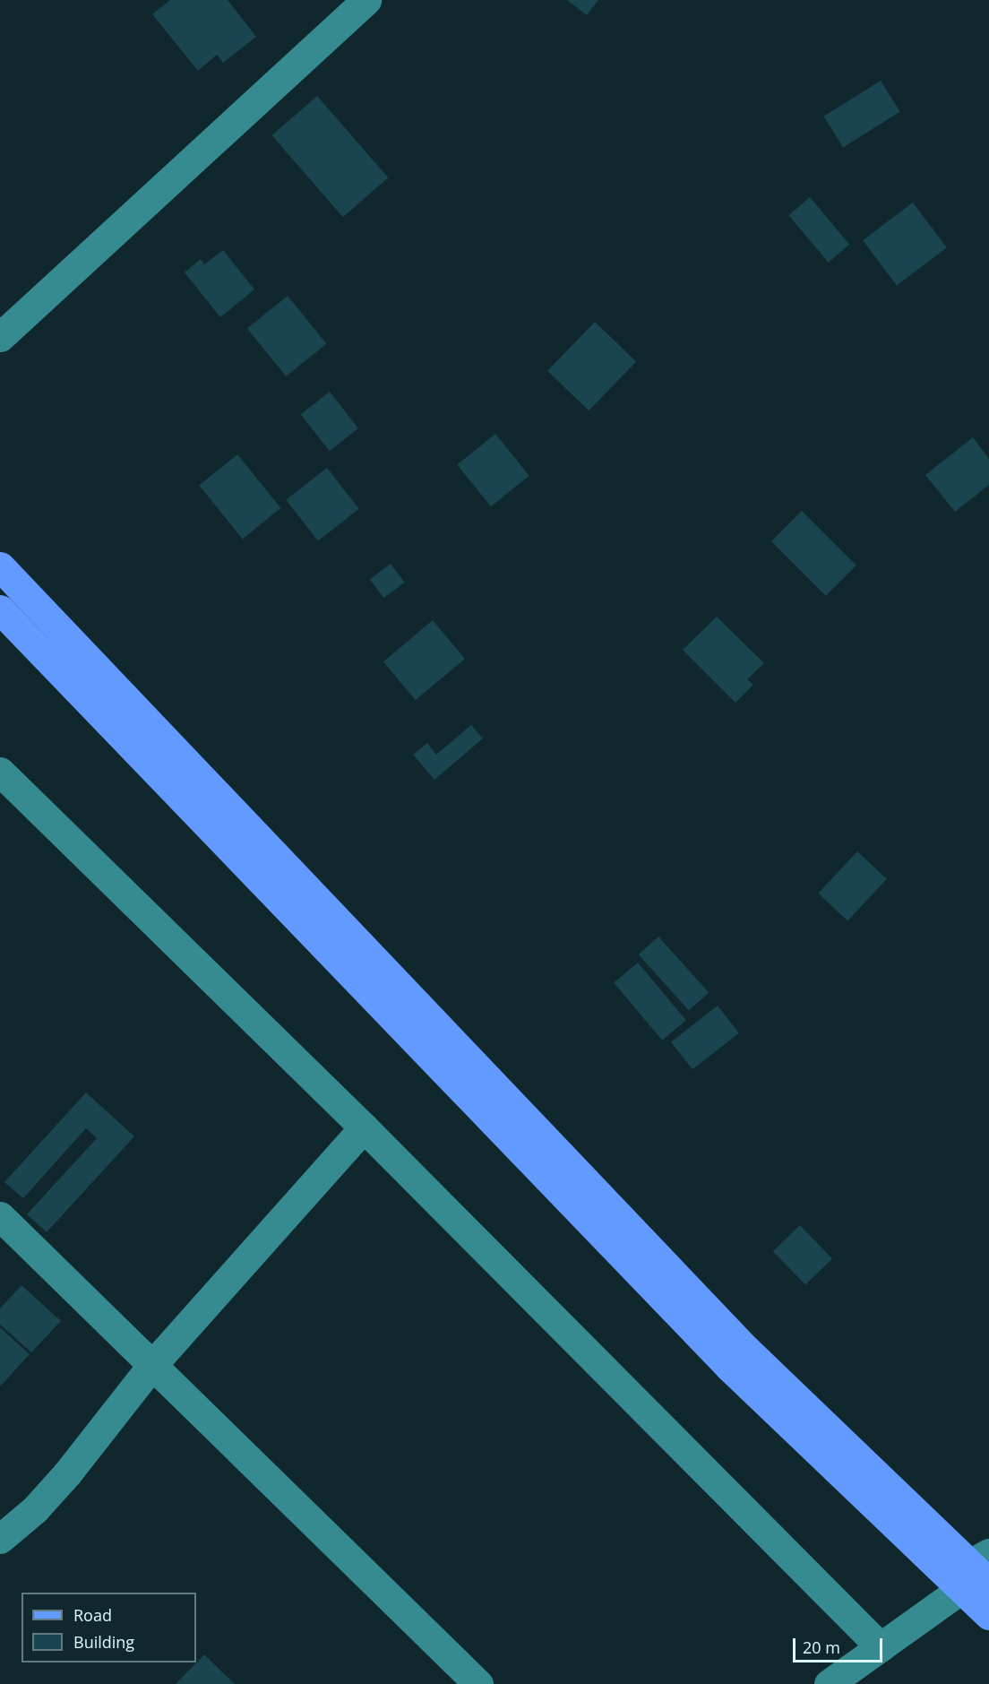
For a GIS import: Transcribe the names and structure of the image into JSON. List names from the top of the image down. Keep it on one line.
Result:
{"legend":["Road","Building"],"scale_bar":"20 m"}
